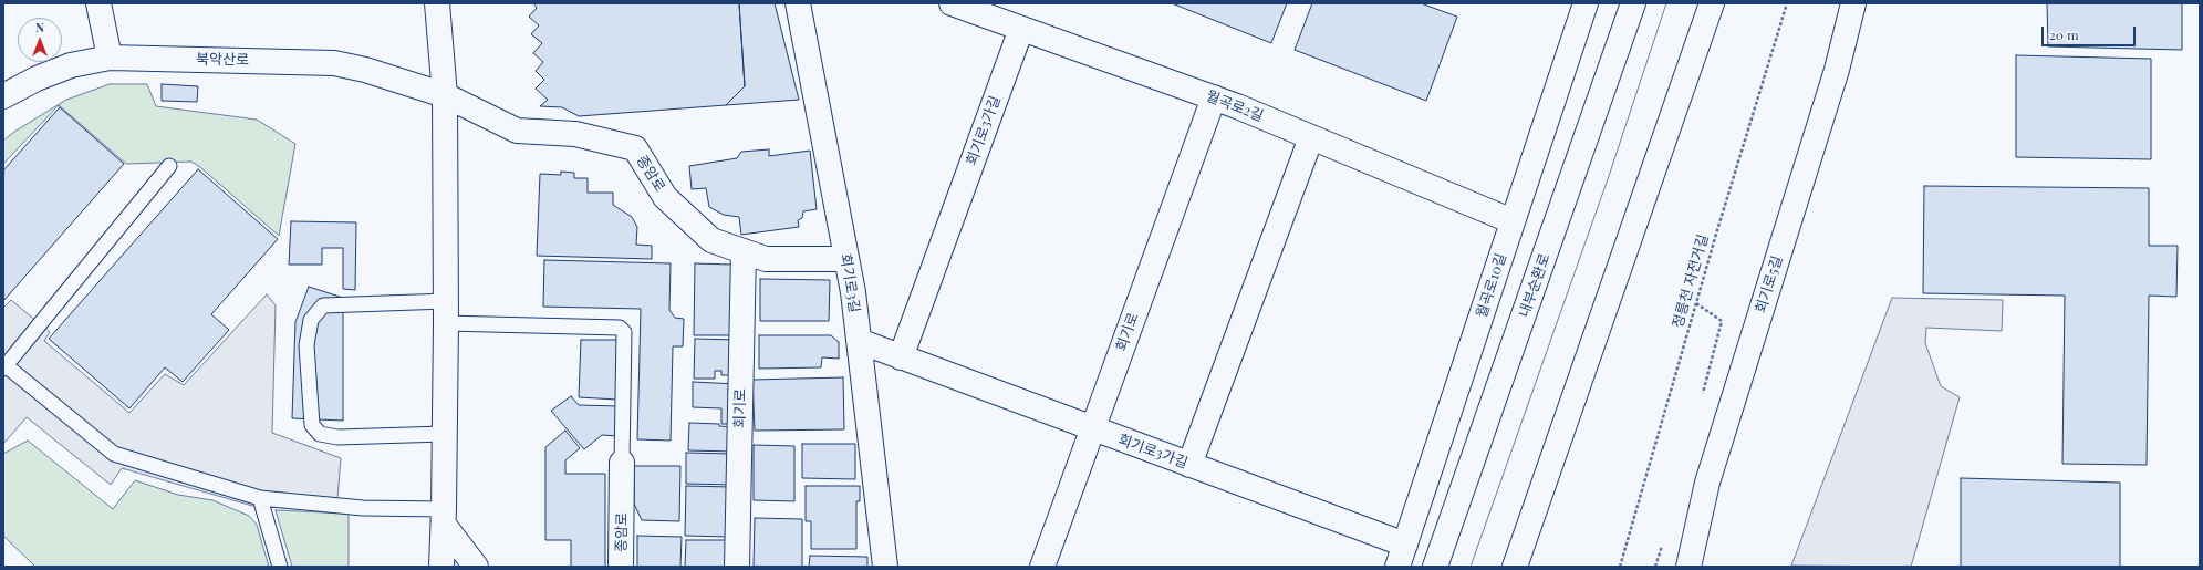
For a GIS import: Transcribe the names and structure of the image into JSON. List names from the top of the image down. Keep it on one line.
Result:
{"streets":{"main road":["북악산로","월곡로2길","회기로3가길","종암로","회기로3길","회기로5길","월곡로10길","내부순환로","회기로"],"path":["정릉천 자전거길"]},"crossings":[["북악산로","종암로"],["월곡로2길","회기로3가길"],["월곡로2길","월곡로10길"],["월곡로2길","회기로"],["회기로3가길","회기로3길"],["회기로3가길","월곡로10길"],["회기로3가길","회기로"],["종암로","회기로3길"],["종암로","회기로"]],"scale_bar":"20 m","north":"top"}
